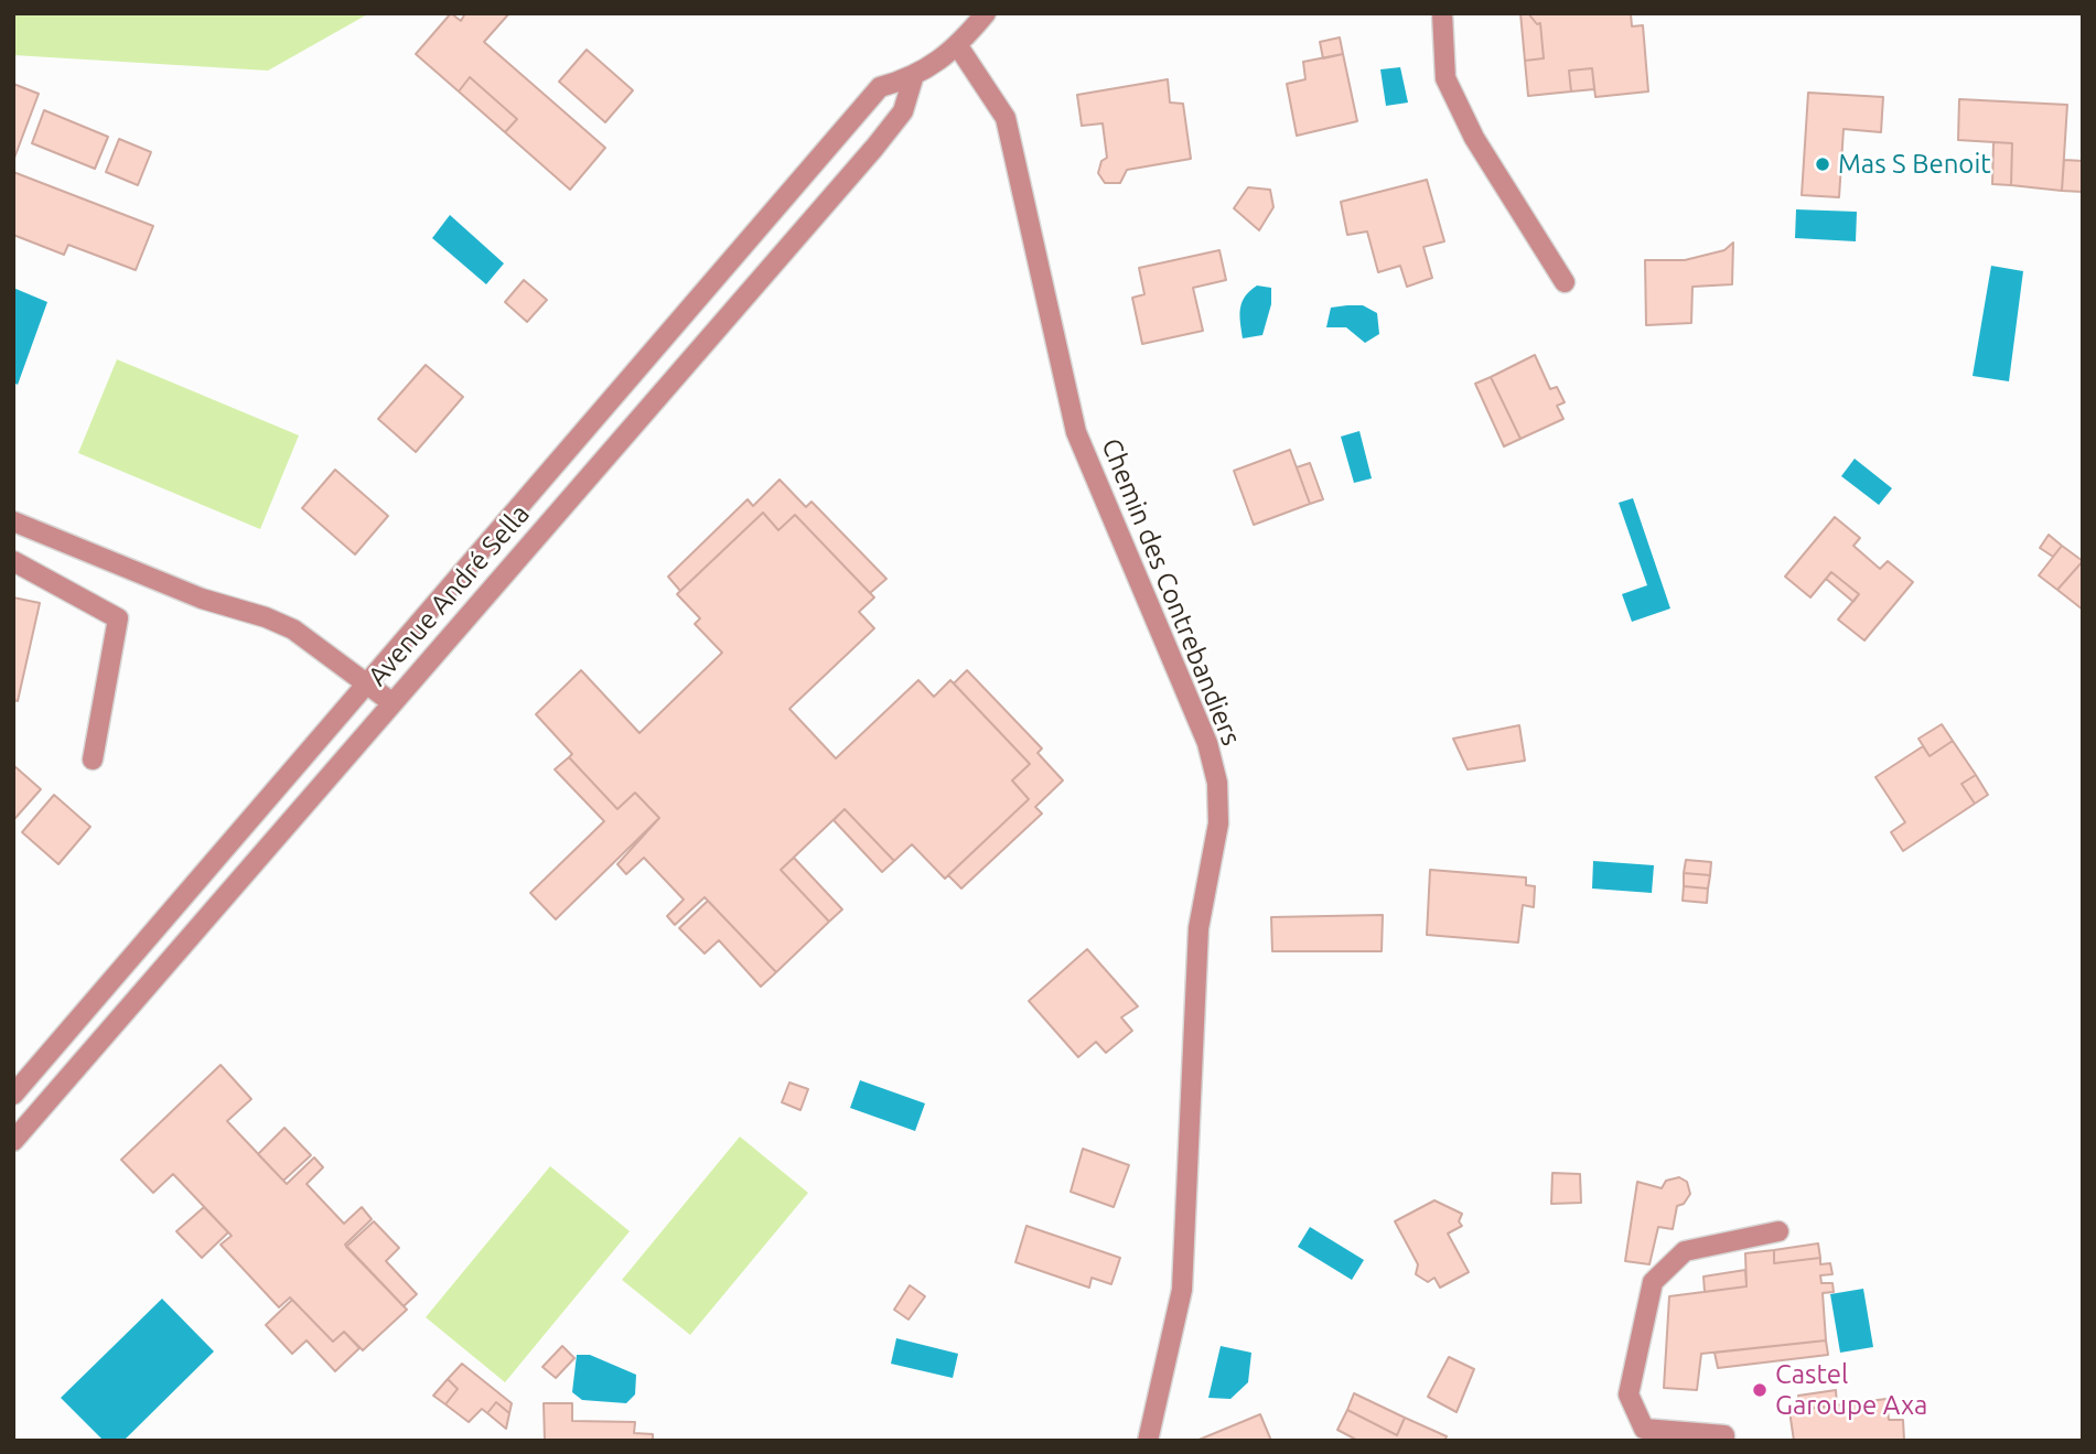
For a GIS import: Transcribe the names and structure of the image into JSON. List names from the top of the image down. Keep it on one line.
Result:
{"streets":{"street":["Chemin des Contrebandiers","Avenue André Sella"]},"crossings":[["Chemin des Contrebandiers","Avenue André Sella"]],"places":["Mas S Benoit","Castel Garoupe Axa"]}
